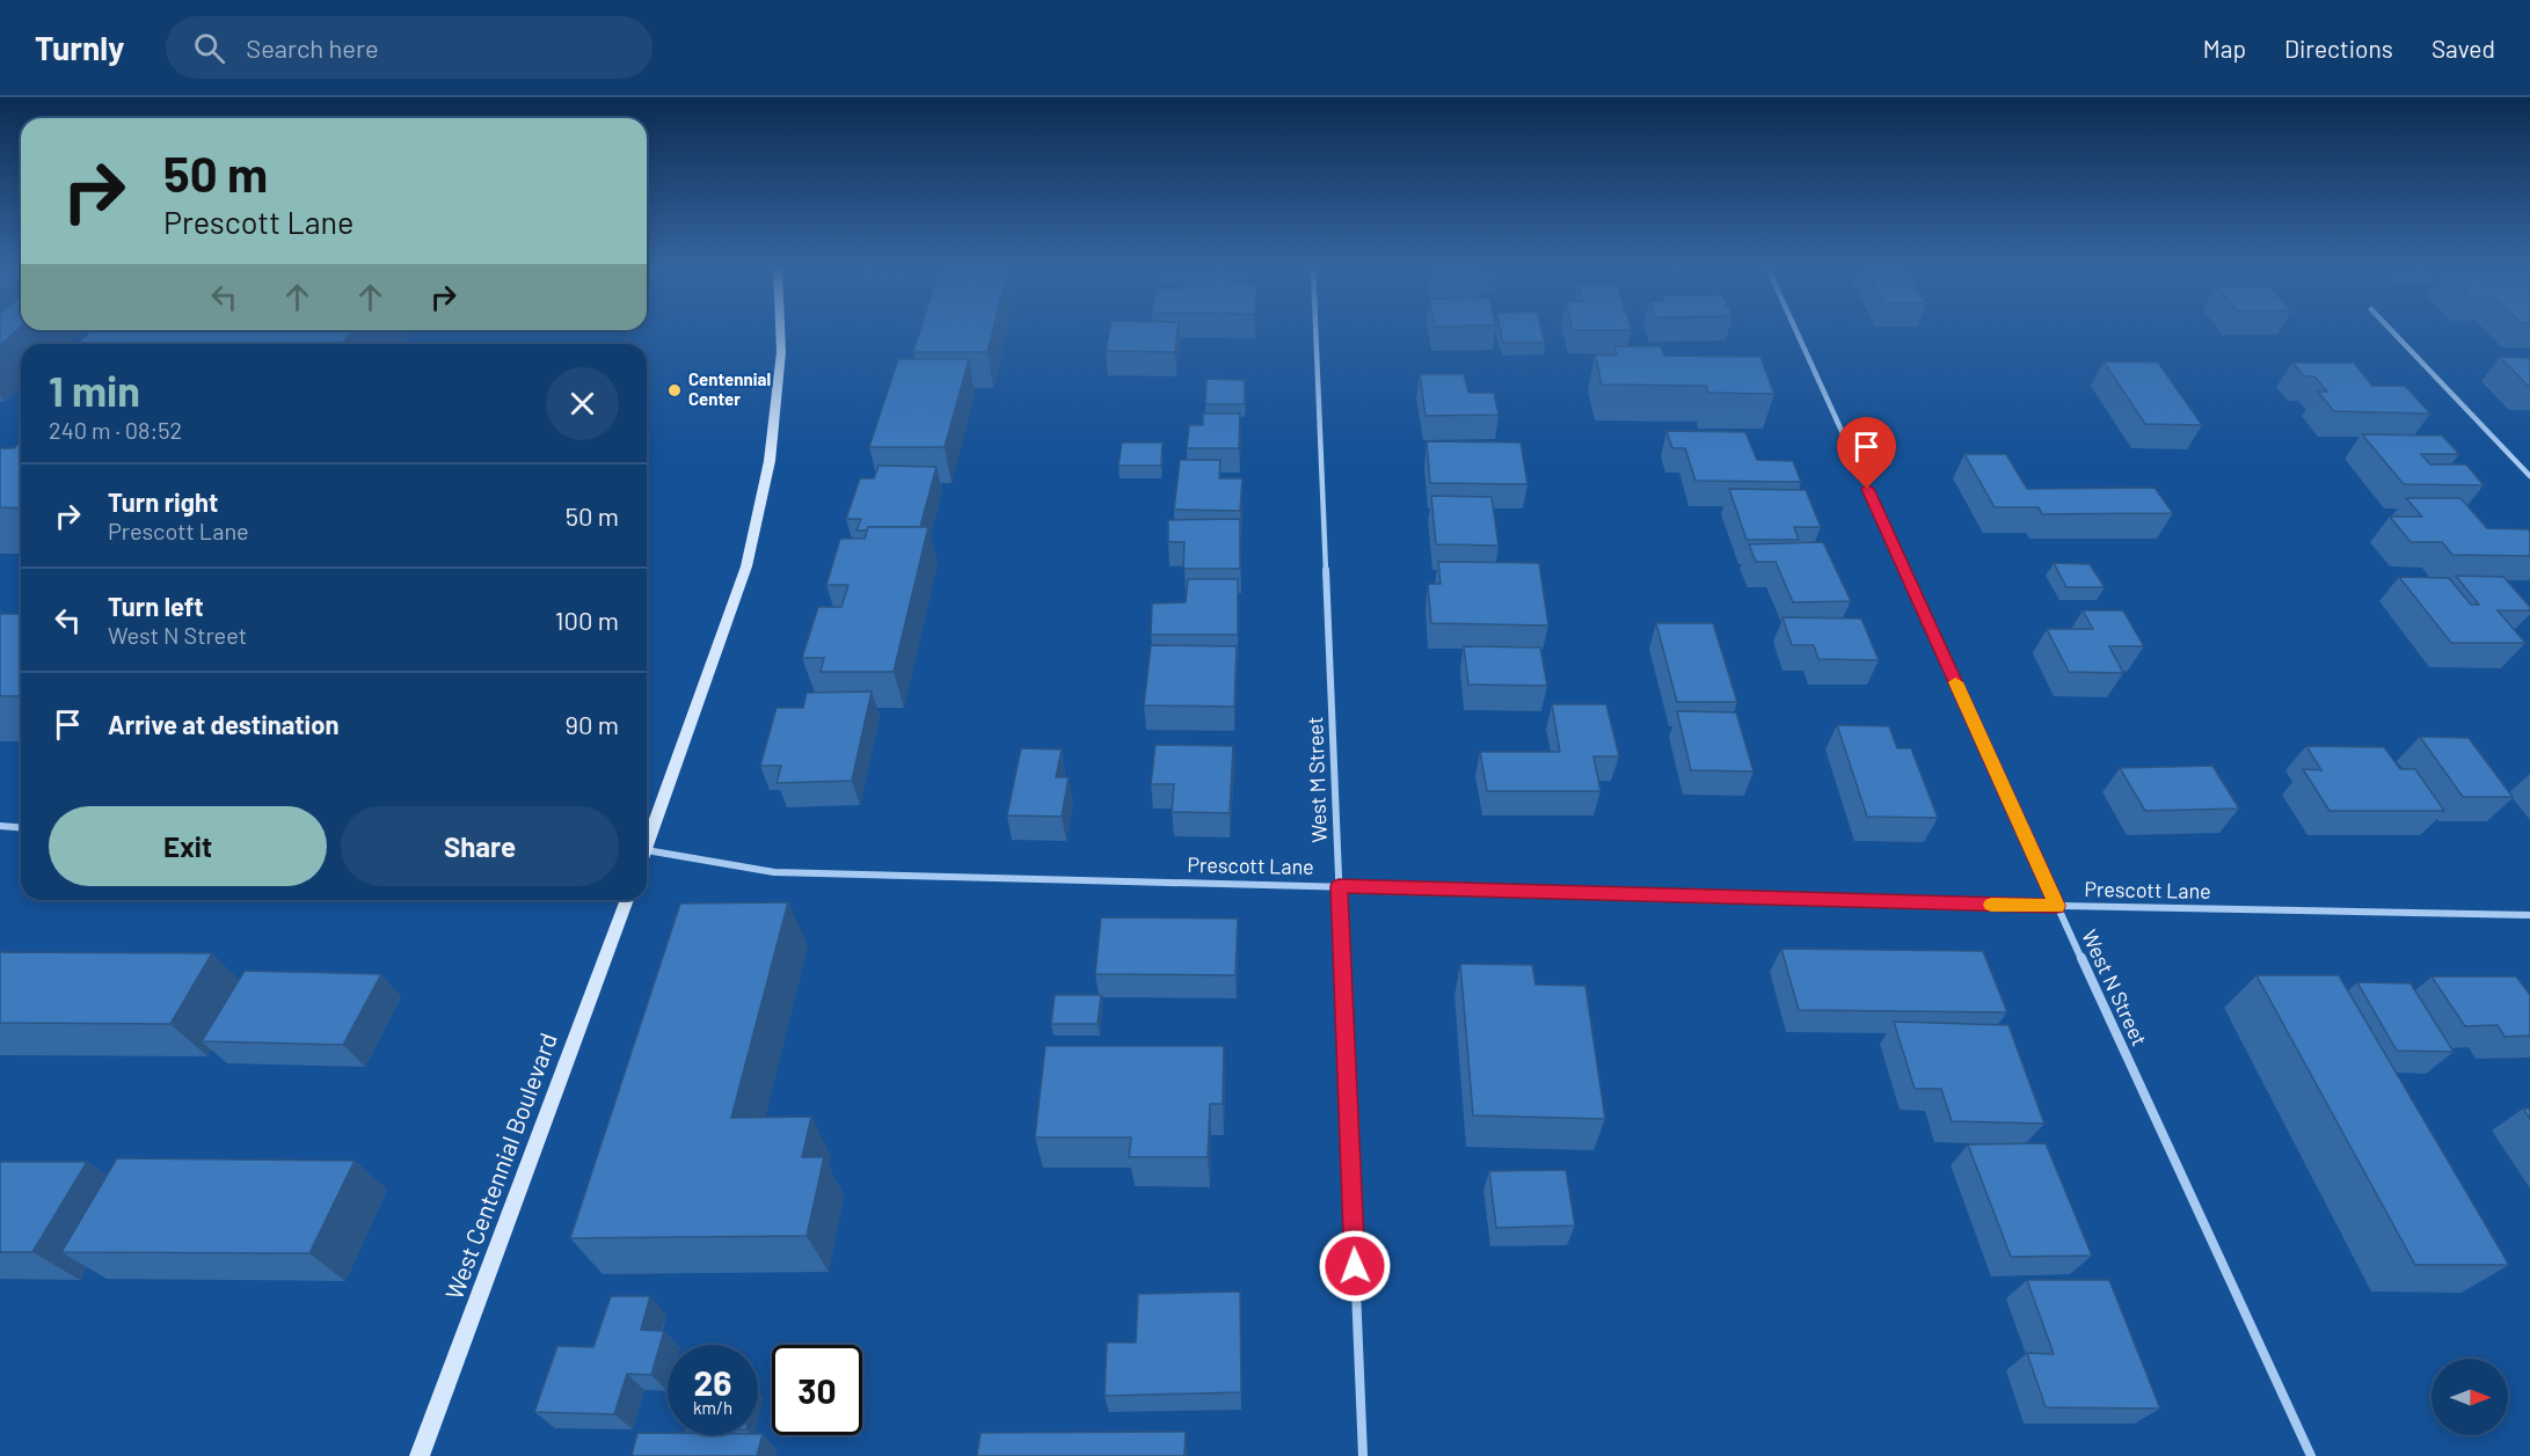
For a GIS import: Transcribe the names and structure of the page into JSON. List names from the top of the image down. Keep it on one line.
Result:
{"streets":{"main road":["West Centennial Boulevard"],"street":["West M Street","Prescott Lane","West N Street"]},"crossings":[["West M Street","Prescott Lane"],["Prescott Lane","West N Street"]],"places":["Centennial Center"],"north":"right","page":{"header":"Turnly","search":"Search here","nav":["Map","Directions","Saved"],"turn":["50 m","Prescott Lane"],"heading":["1 min","240 m · 08:52"],"list":[{"name":"Turn right","note":"Prescott Lane","value":"50 m"},{"name":"Turn left","note":"West N Street","value":"100 m"},{"name":"Arrive at destination","value":"90 m"}],"buttons":["Exit","Share"],"speed":"26 km/h","limit":"30"}}
